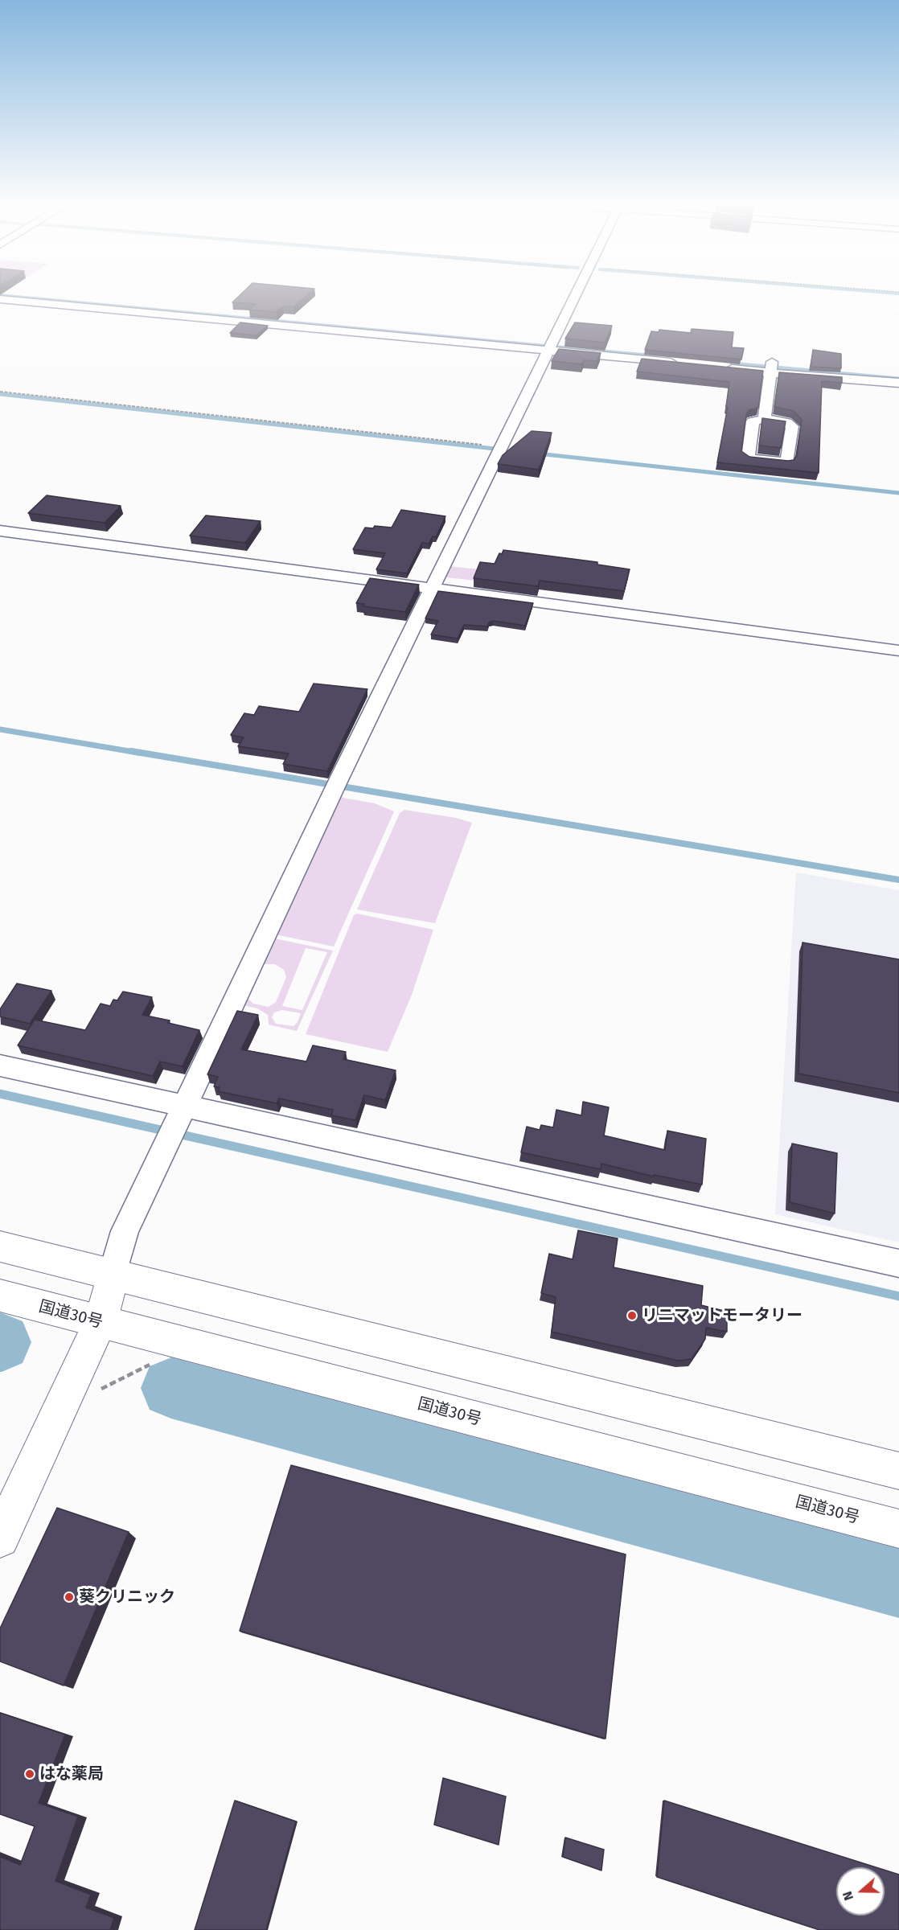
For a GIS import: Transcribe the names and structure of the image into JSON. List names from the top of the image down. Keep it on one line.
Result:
{"streets":{"main road":["国道30号"]},"places":["リニマットモータリー","葵クリニック","はな薬局"],"north":"left"}
